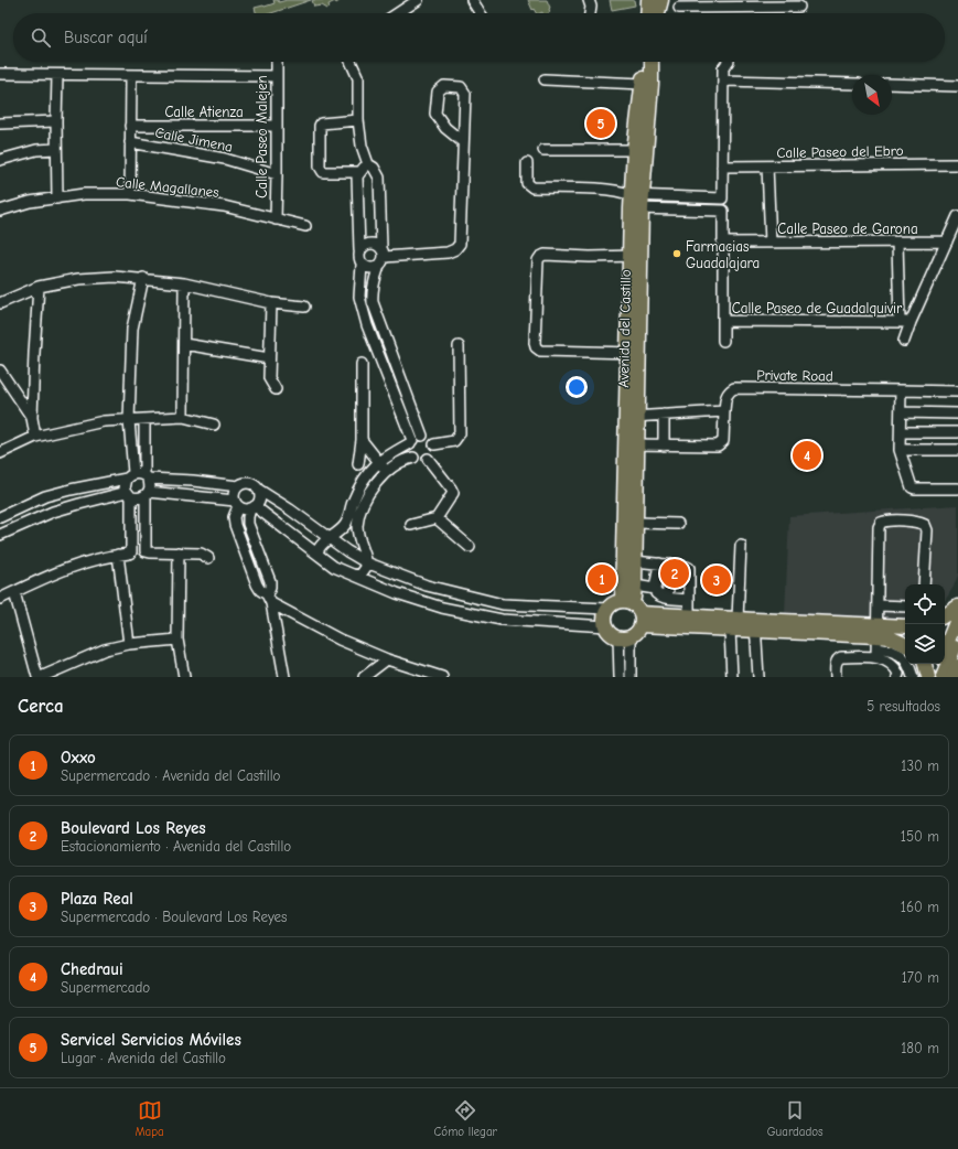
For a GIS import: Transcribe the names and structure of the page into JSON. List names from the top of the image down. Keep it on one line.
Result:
{"streets":{"main road":["Avenida del Castillo"],"street":["Calle Atienza","Calle Paseo Malejen","Calle Jimena","Calle Paseo del Ebro","Calle Magallanes","Calle Paseo de Garona","Calle Paseo de Guadalquivir","Private Road"]},"crossings":[["Calle Atienza","Calle Paseo Malejen"],["Calle Paseo Malejen","Calle Jimena"],["Calle Paseo Malejen","Calle Magallanes"],["Avenida del Castillo","Private Road"]],"places":["Farmacias Guadalajara"],"north":"bottom right","page":{"search":"Buscar aquí","pins":["5","4","2","1","3"],"heading":["Cerca","5 resultados"],"list":[{"mark":"1","name":"Oxxo","note":"Supermercado · Avenida del Castillo","value":"130 m"},{"mark":"2","name":"Boulevard Los Reyes","note":"Estacionamiento · Avenida del Castillo","value":"150 m"},{"mark":"3","name":"Plaza Real","note":"Supermercado · Boulevard Los Reyes","value":"160 m"},{"mark":"4","name":"Chedraui","note":"Supermercado","value":"170 m"},{"mark":"5","name":"Servicel Servicios Móviles","note":"Lugar · Avenida del Castillo","value":"180 m"}],"nav":["Mapa","Cómo llegar","Guardados"]}}
